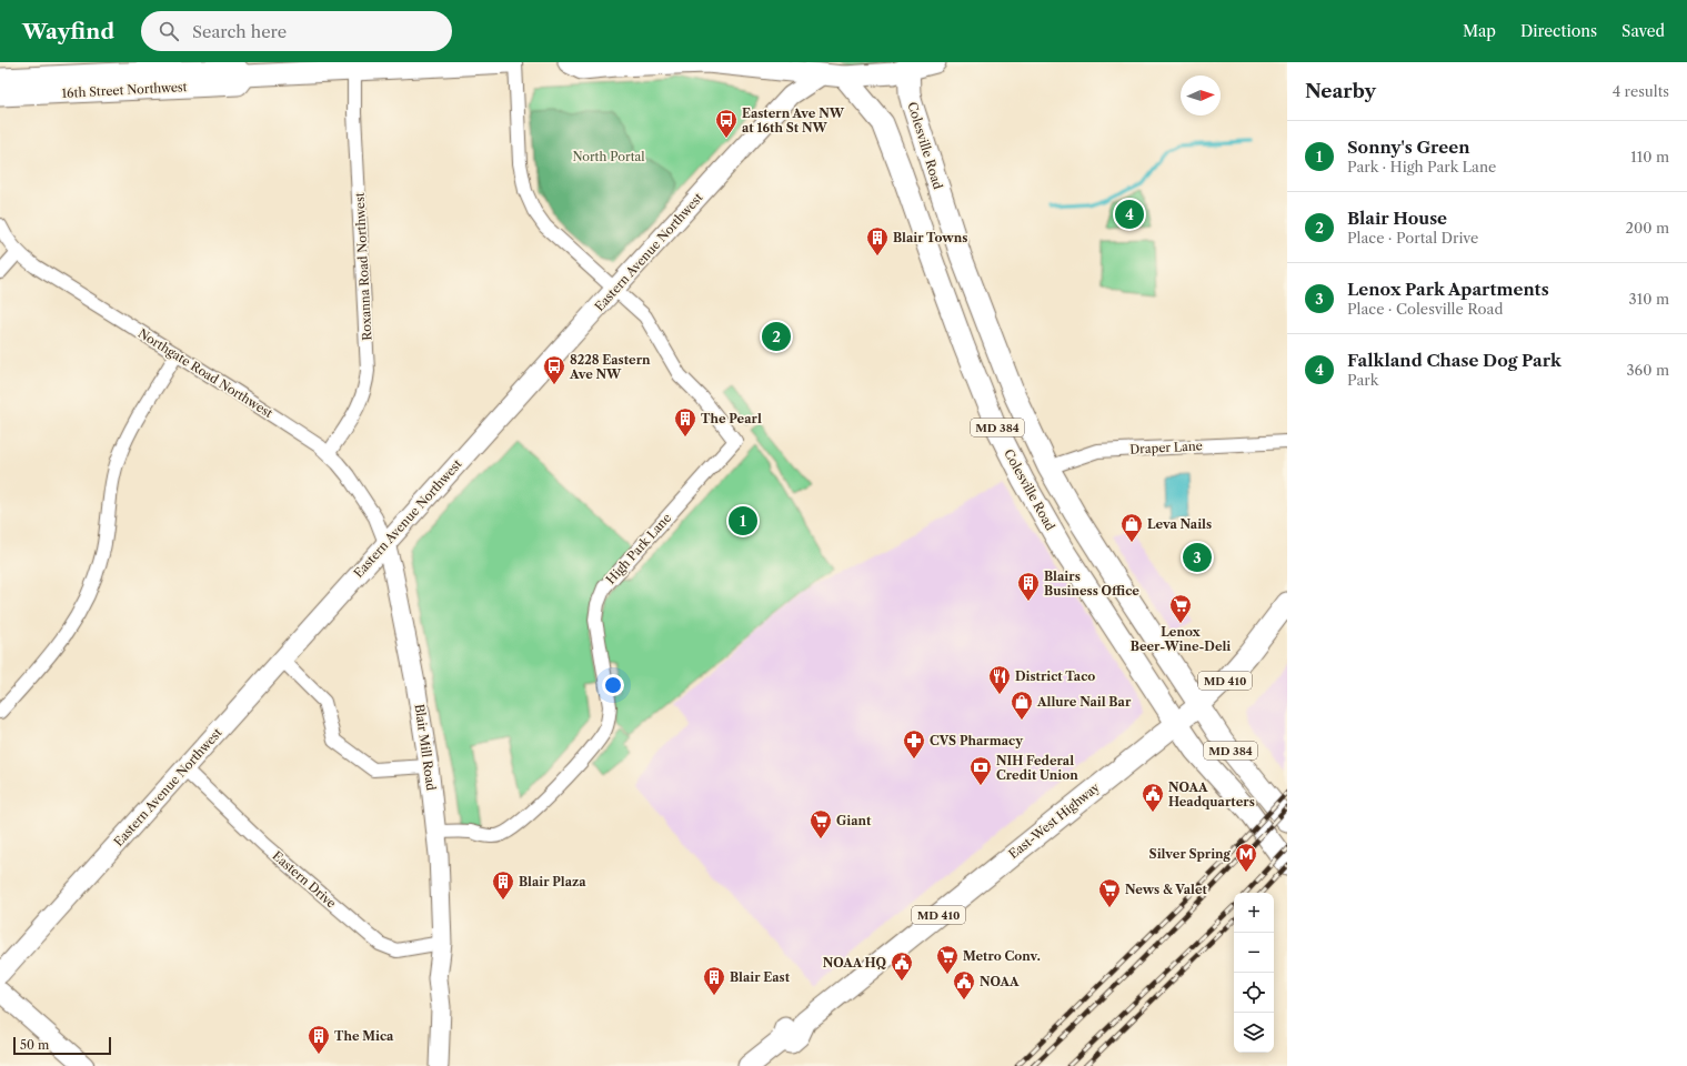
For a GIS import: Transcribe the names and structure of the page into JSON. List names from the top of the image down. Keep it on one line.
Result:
{"streets":{"main road":["16th Street Northwest","Colesville Road","MD 384","MD 410","East-West Highway"],"street":["Eastern Avenue Northwest","Roxanna Road Northwest","Northgate Road Northwest","Draper Lane","High Park Lane","Blair Mill Road","Eastern Drive"]},"crossings":[["16th Street Northwest","Roxanna Road Northwest"],["Colesville Road","Draper Lane"],["Colesville Road","East-West Highway"],["Eastern Avenue Northwest","Northgate Road Northwest"],["Eastern Avenue Northwest","High Park Lane"],["Eastern Avenue Northwest","Blair Mill Road"],["Eastern Avenue Northwest","Eastern Drive"],["Roxanna Road Northwest","Northgate Road Northwest"],["Northgate Road Northwest","Blair Mill Road"],["High Park Lane","Blair Mill Road"],["Blair Mill Road","Eastern Drive"]],"parks":["North Portal"],"places":{"bus stop":["Eastern Ave NW at 16th St NW","8228 Eastern Ave NW"],"building":["Blair Towns","The Pearl","Blairs Business Office","Blair Plaza","Blair East","The Mica"],"shop":["Leva Nails","Allure Nail Bar"],"supermarket":["Lenox Beer-Wine-Deli","Giant","News & Valet","Metro Conv."],"restaurant":["District Taco"],"pharmacy":["CVS Pharmacy"],"bank":["NIH Federal Credit Union"],"public building":["NOAA Headquarters","NOAA HQ","NOAA"],"metro station":["Silver Spring"]},"scale_bar":"50 m","north":"right","page":{"header":"Wayfind","search":"Search here","nav":["Map","Directions","Saved"],"heading":["Nearby","4 results"],"list":[{"mark":"1","name":"Sonny's Green","note":"Park · High Park Lane","value":"110 m"},{"mark":"2","name":"Blair House","note":"Place · Portal Drive","value":"200 m"},{"mark":"3","name":"Lenox Park Apartments","note":"Place · Colesville Road","value":"310 m"},{"mark":"4","name":"Falkland Chase Dog Park","note":"Park","value":"360 m"}],"pins":["4","2","1","3"],"map_buttons":["+","−"],"scale":"50 m"}}
